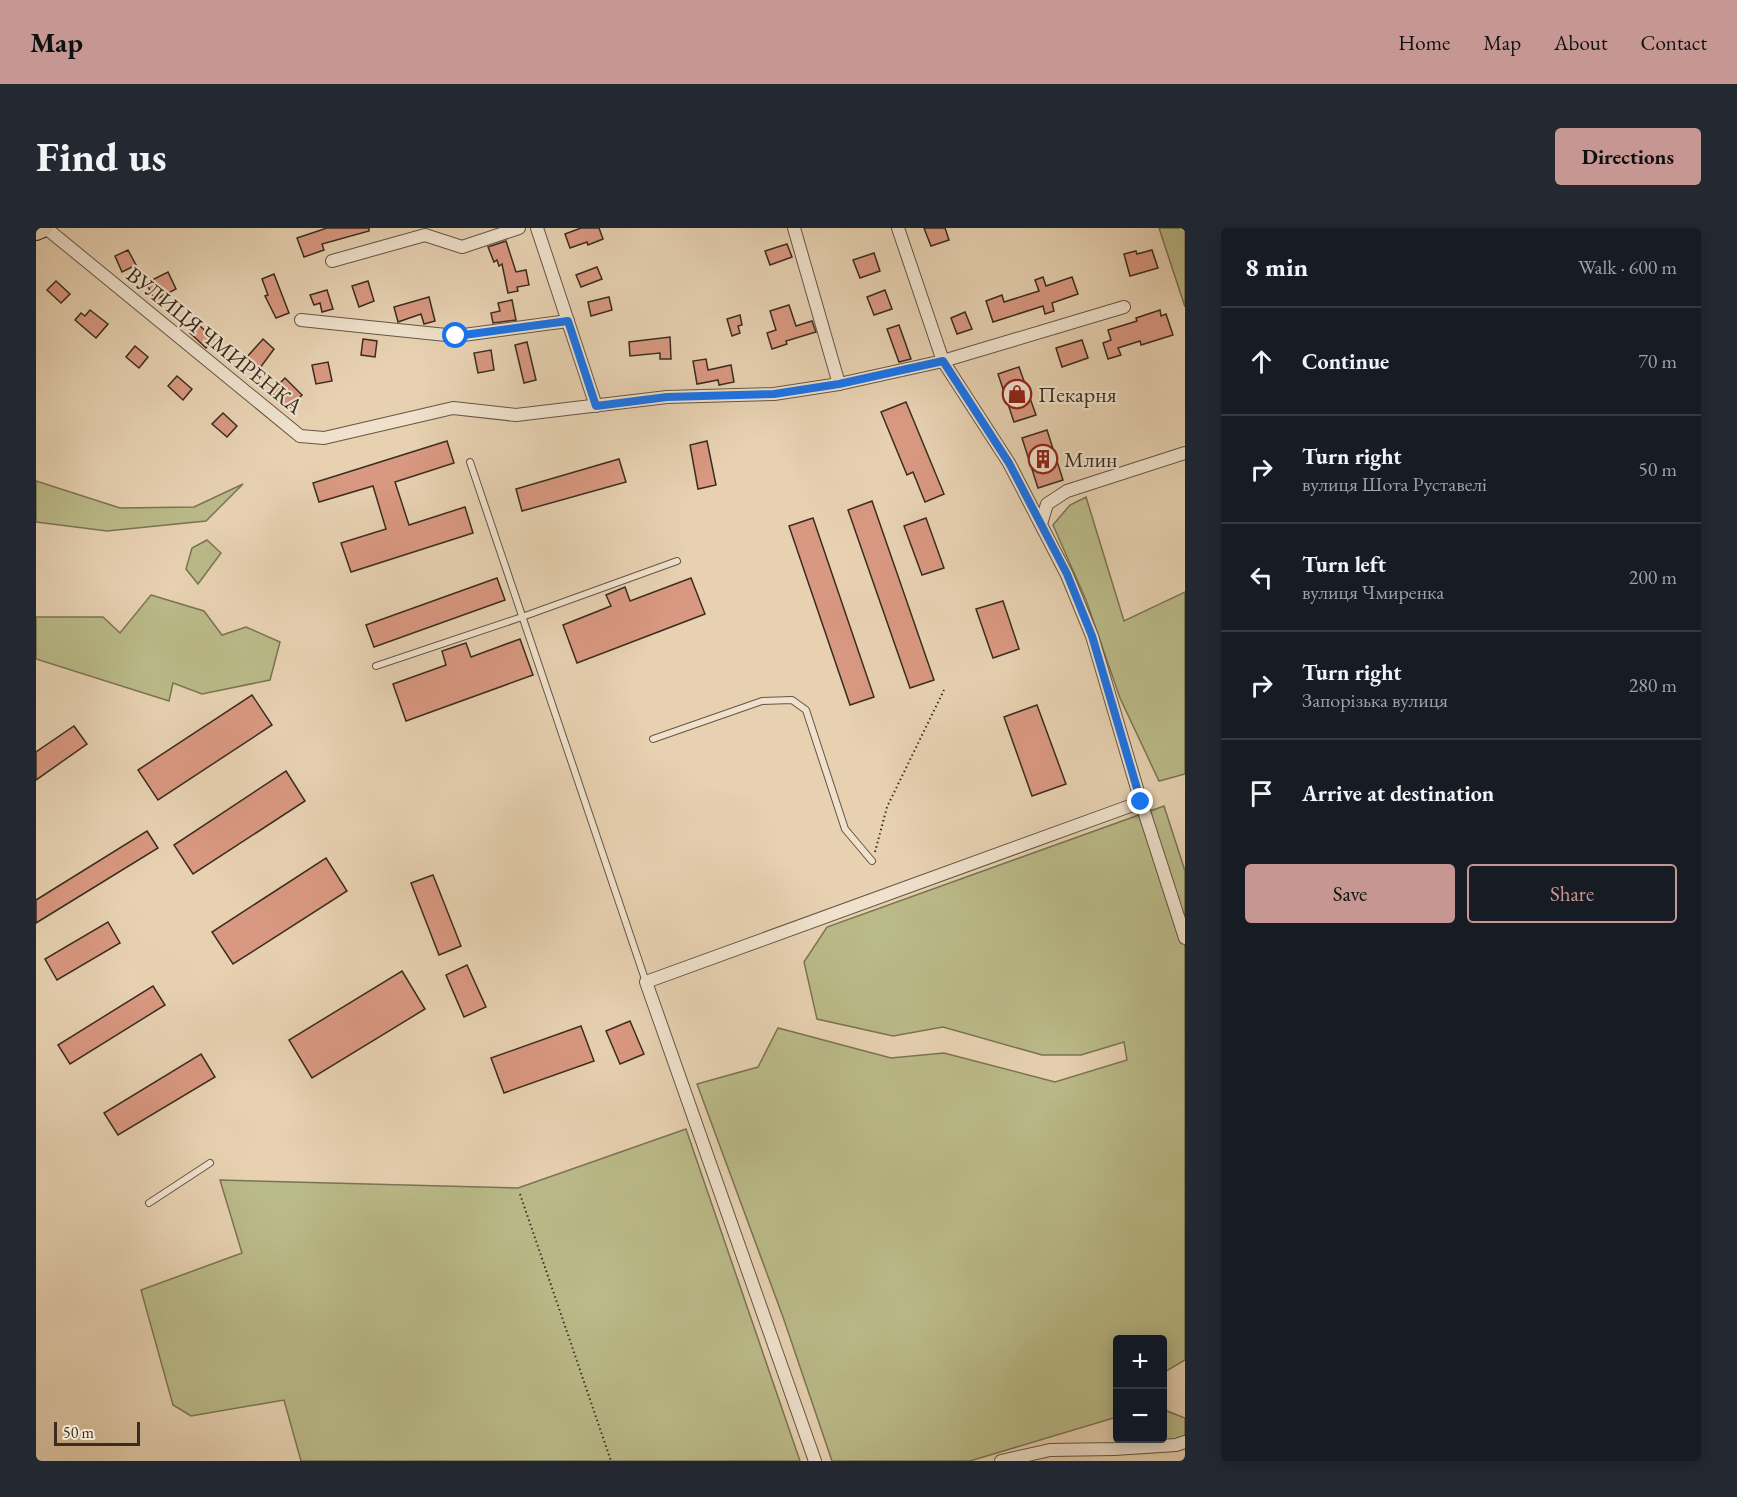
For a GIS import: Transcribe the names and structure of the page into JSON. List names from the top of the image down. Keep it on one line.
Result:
{"streets":{"street":["ВУЛИЦЯ ЧМИРЕНКА"]},"places":{"shop":["Пекарня"],"building":["Млин"]},"scale_bar":"50 m","page":{"header":"Map","nav":["Home","Map","About","Contact"],"buttons":["Directions",["Save","Share"]],"title":"Find us","heading":["8 min","Walk · 600 m"],"list":[["Continue","70 m"],["Turn right","вулиця Шота Руставелі","50 m"],["Turn left","вулиця Чмиренка","200 m"],["Turn right","Запорізька вулиця","280 m"],"Arrive at destination"],"map_buttons":["+","−"],"scale":"50 m"}}
